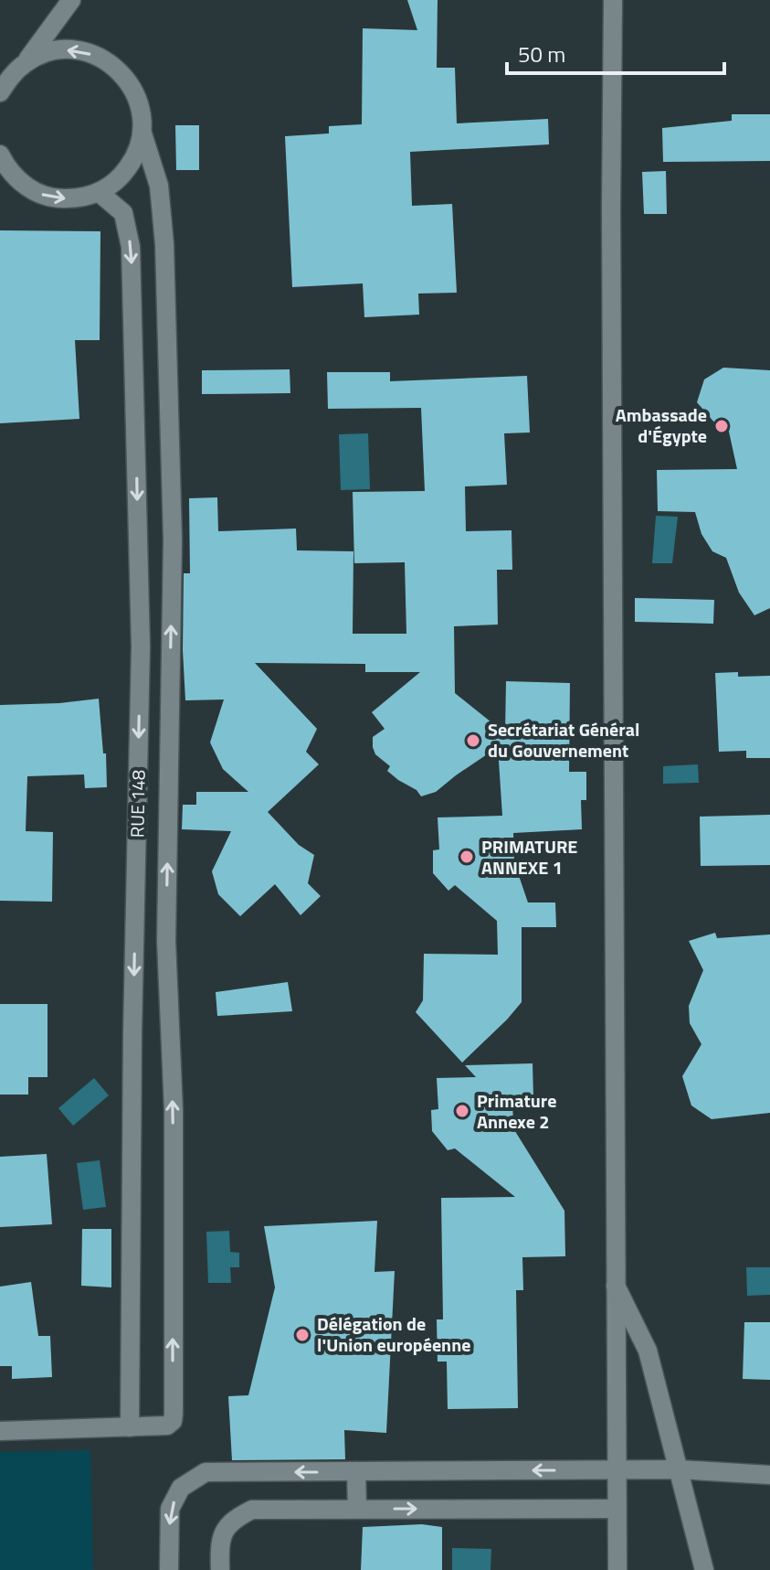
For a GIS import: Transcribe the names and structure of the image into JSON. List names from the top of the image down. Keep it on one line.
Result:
{"streets":{"street":["RUE 148"]},"places":["Ambassade d'Égypte","Secrétariat Général du Gouvernement","PRIMATURE ANNEXE 1","Primature Annexe 2","Délégation de l'Union européenne"],"scale_bar":"50 m"}
